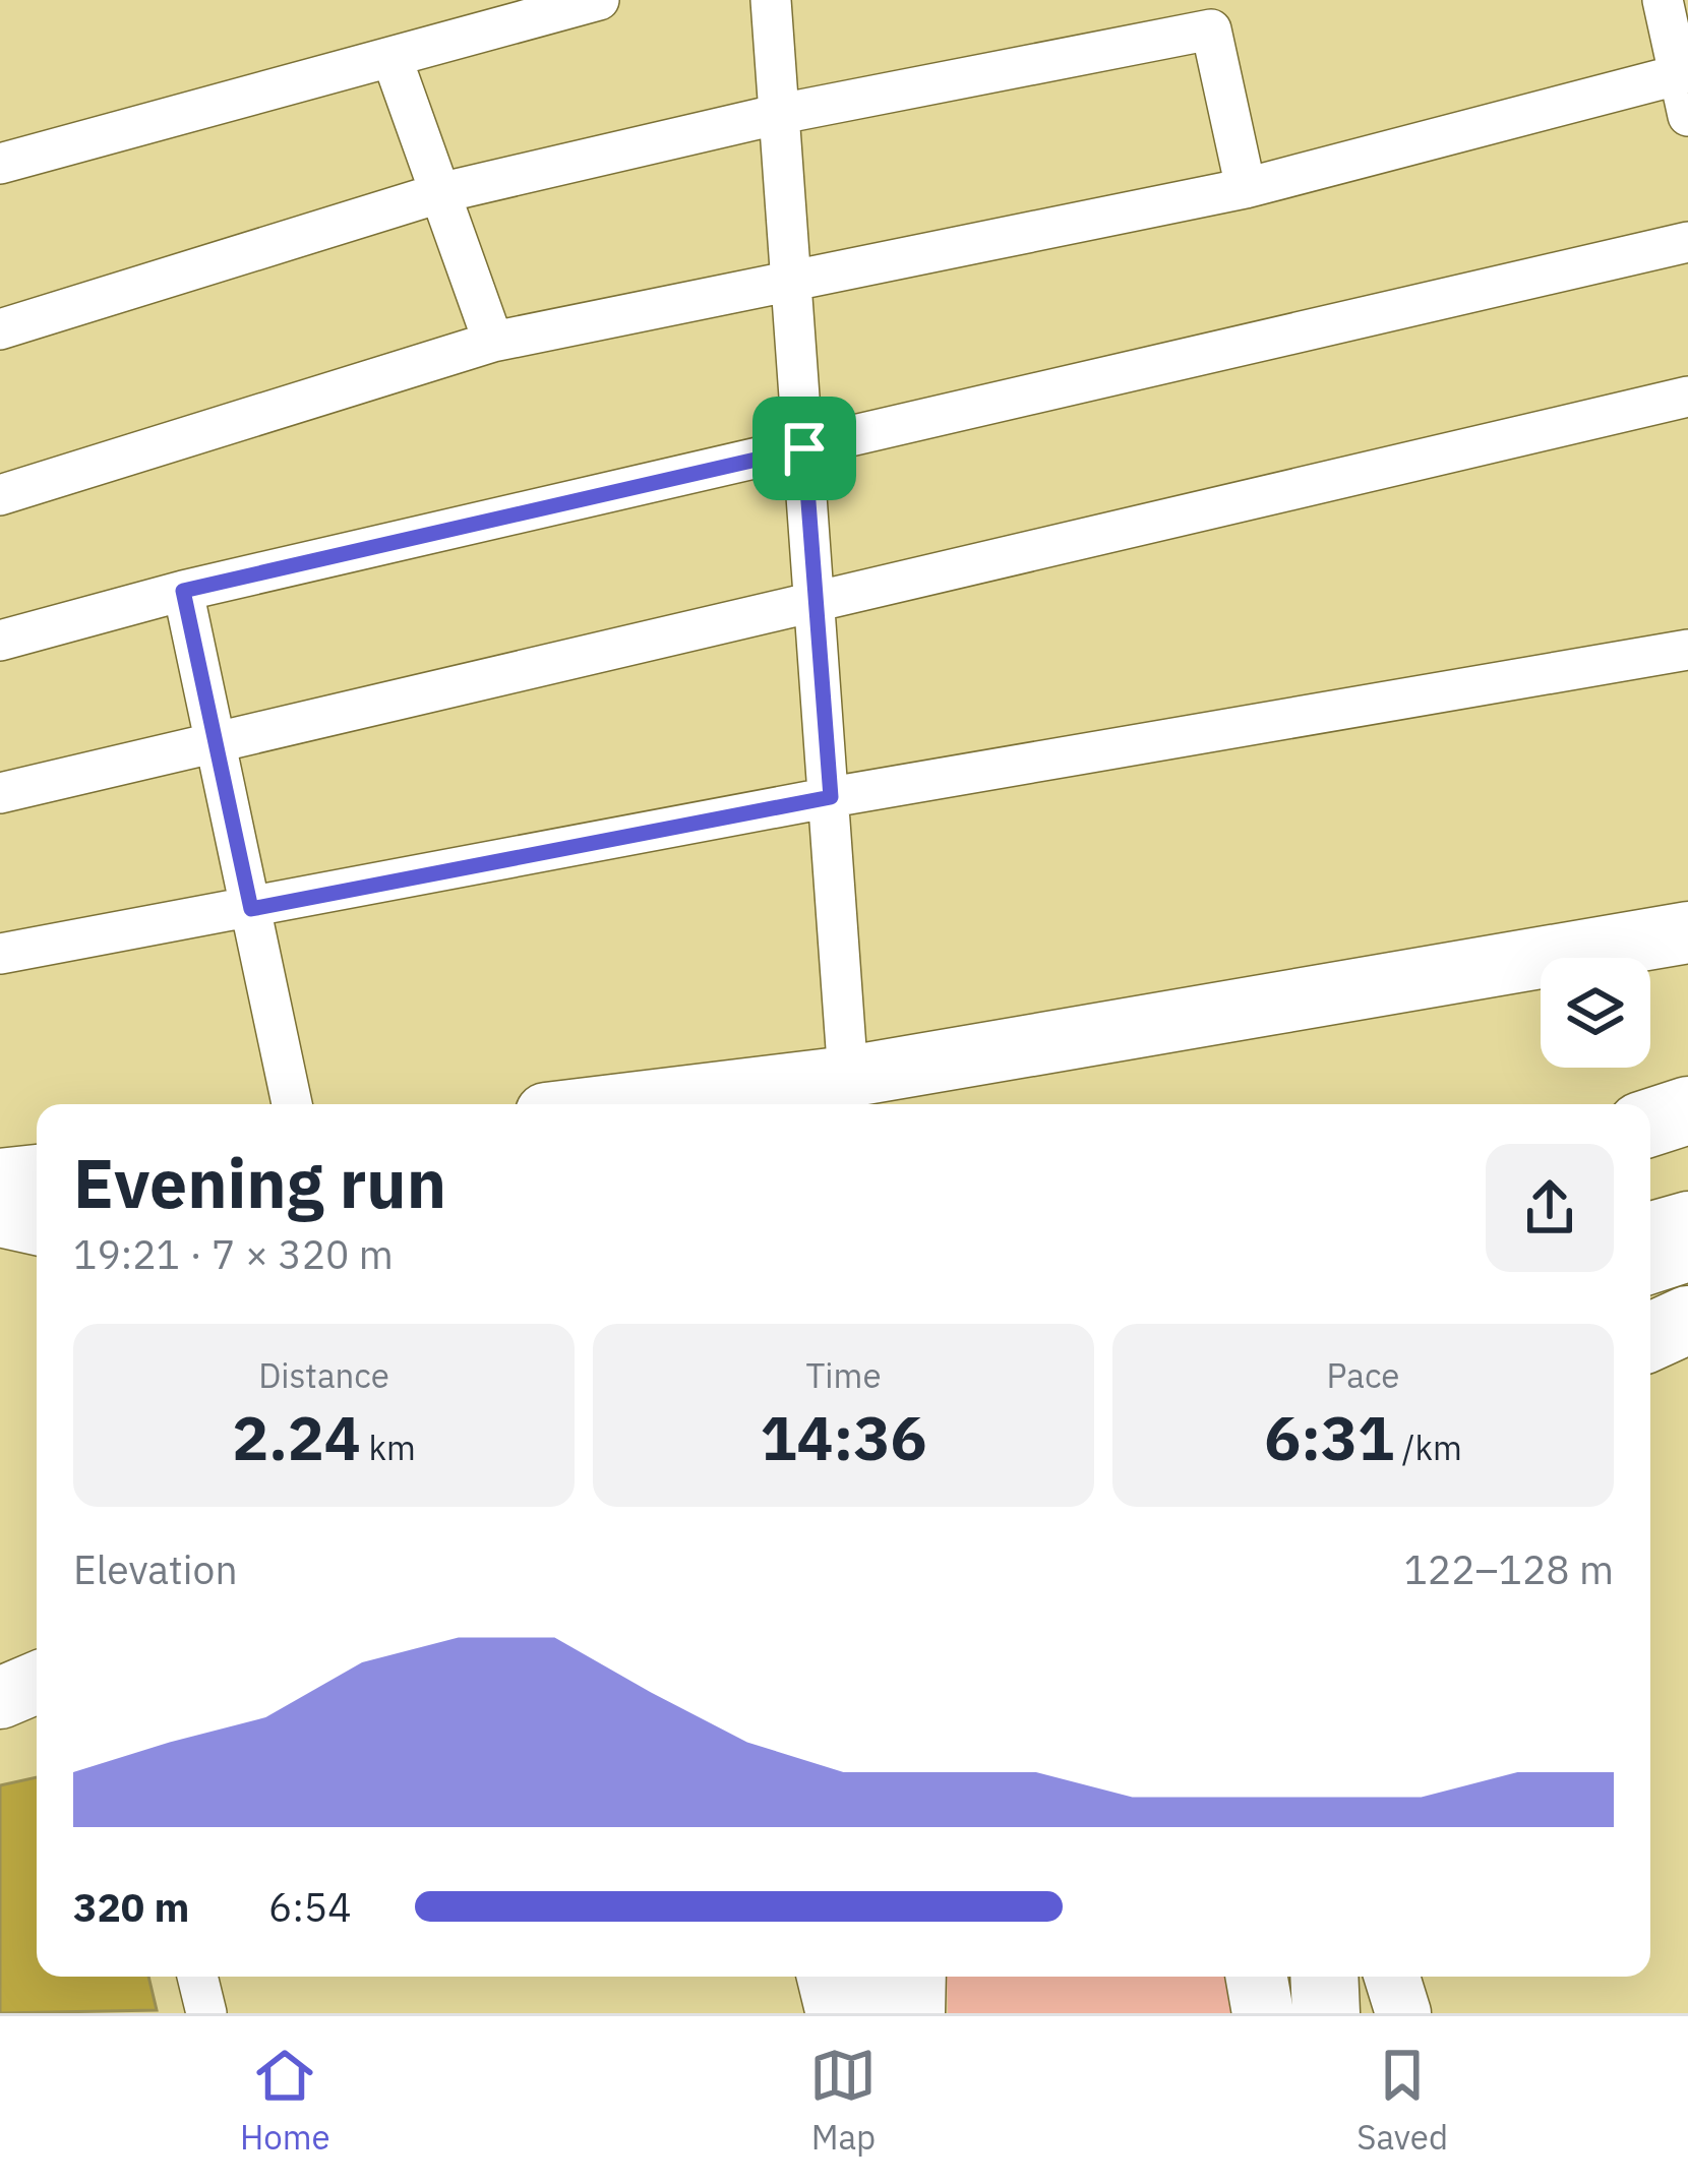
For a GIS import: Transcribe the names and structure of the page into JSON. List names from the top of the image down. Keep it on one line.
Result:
{"page":{"heading":["Evening run","19:21 · 7 × 320 m"],"stats":[["Distance","2.24 km"],["Time","14:36"],["Pace","6:31 /km"]],"chart":["Elevation","122–128 m"],"list":[{"name":"320 m","note":"6:54"}],"tabs":["Home","Map","Saved"]}}
